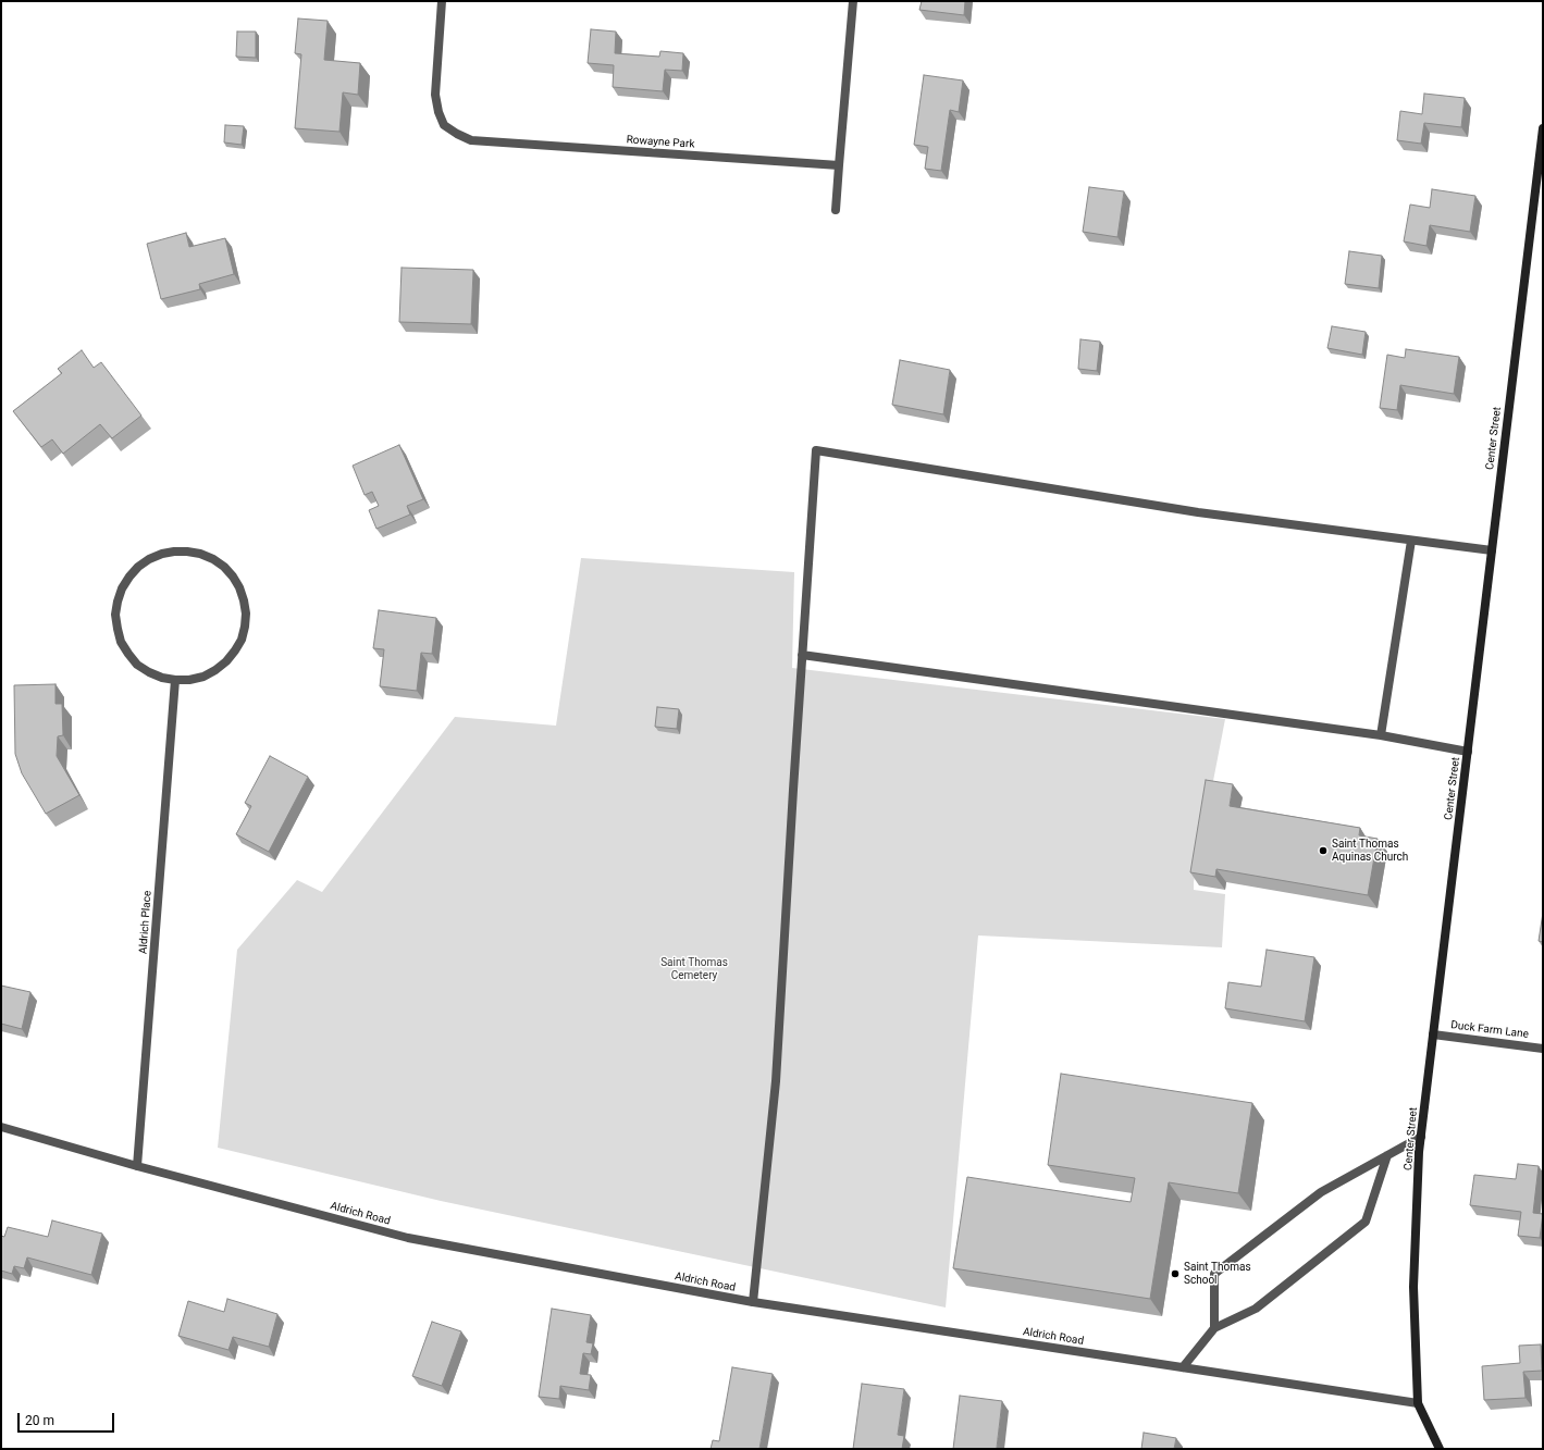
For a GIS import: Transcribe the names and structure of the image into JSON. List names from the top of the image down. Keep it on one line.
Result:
{"streets":{"street":["Rowayne Park","Center Street","Aldrich Place","Duck Farm Lane","Aldrich Road"]},"crossings":[["Center Street","Duck Farm Lane"],["Center Street","Aldrich Road"],["Aldrich Place","Aldrich Road"]],"parks":["Saint Thomas Cemetery"],"places":["Saint Thomas Aquinas Church","Saint Thomas School"],"scale_bar":"20 m"}
